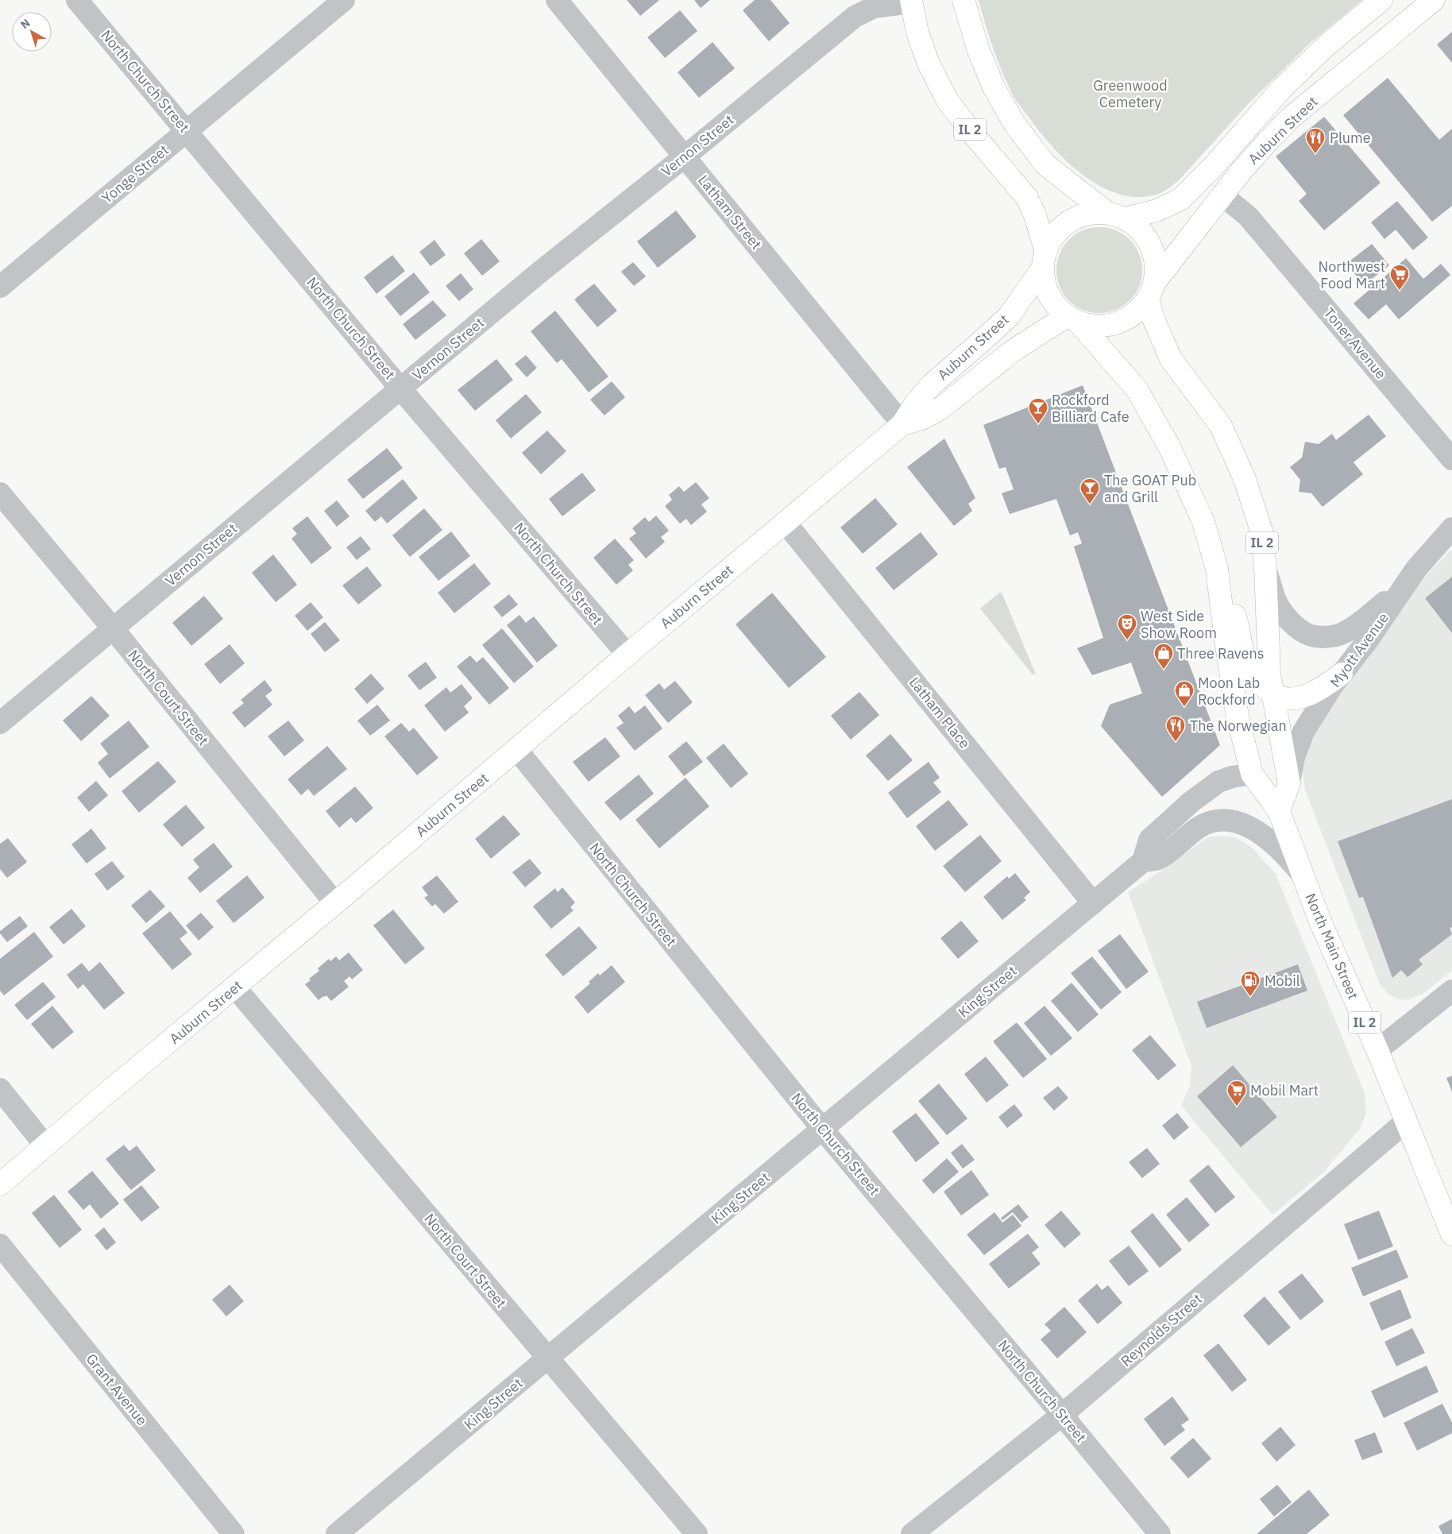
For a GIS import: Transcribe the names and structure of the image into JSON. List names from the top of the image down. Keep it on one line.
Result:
{"streets":{"main road":["IL 2","Auburn Street","North Main Street"],"street":["North Church Street","Vernon Street","Yonge Street","Latham Street","Toner Avenue","Myott Avenue","North Court Street","Latham Place","King Street","Reynolds Street","Grant Avenue"]},"crossings":[["North Church Street","Auburn Street"],["North Church Street","Vernon Street"],["North Church Street","Yonge Street"],["North Church Street","King Street"],["North Church Street","Reynolds Street"],["IL 2","Auburn Street"],["IL 2","Vernon Street"],["IL 2","Myott Avenue"],["IL 2","North Main Street"],["Auburn Street","Latham Street"],["Auburn Street","Toner Avenue"],["Auburn Street","North Court Street"],["Auburn Street","Latham Place"],["Auburn Street","North Main Street"],["Vernon Street","Latham Street"],["Vernon Street","North Court Street"],["North Court Street","King Street"],["Latham Place","King Street"],["North Main Street","King Street"],["North Main Street","Reynolds Street"]],"parks":["Greenwood Cemetery"],"places":{"restaurant":["Plume","The Norwegian"],"supermarket":["Northwest Food Mart","Mobil Mart"],"bar":["Rockford Billiard Cafe","The GOAT Pub and Grill"],"theatre":["West Side Show Room"],"shop":["Three Ravens","Moon Lab Rockford"],"fuel station":["Mobil"]},"north":"top left"}
